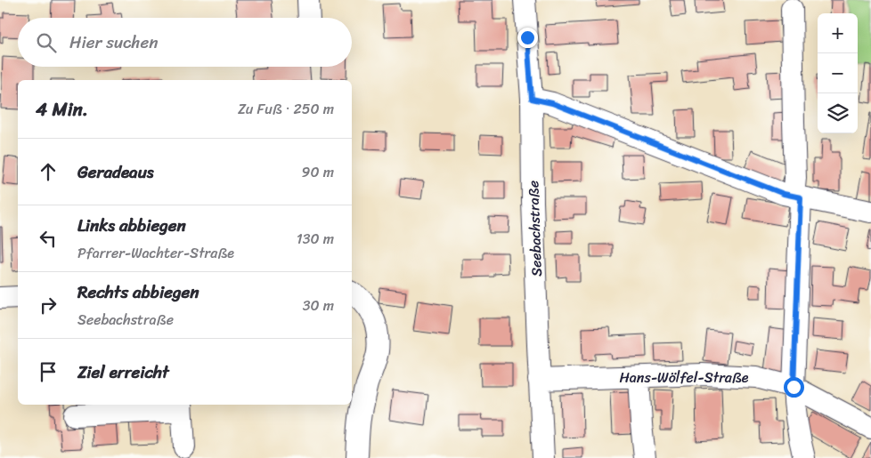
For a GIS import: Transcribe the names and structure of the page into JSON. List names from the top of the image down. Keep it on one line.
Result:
{"streets":{"street":["Seebachstraße","Hans-Wölfel-Straße"]},"crossings":[["Seebachstraße","Hans-Wölfel-Straße"]],"page":{"map_buttons":["+","−"],"search":"Hier suchen","heading":["4 Min.","Zu Fuß · 250 m"],"list":[["Geradeaus","90 m"],["Links abbiegen","Pfarrer-Wachter-Straße","130 m"],["Rechts abbiegen","Seebachstraße","30 m"],"Ziel erreicht"]}}
